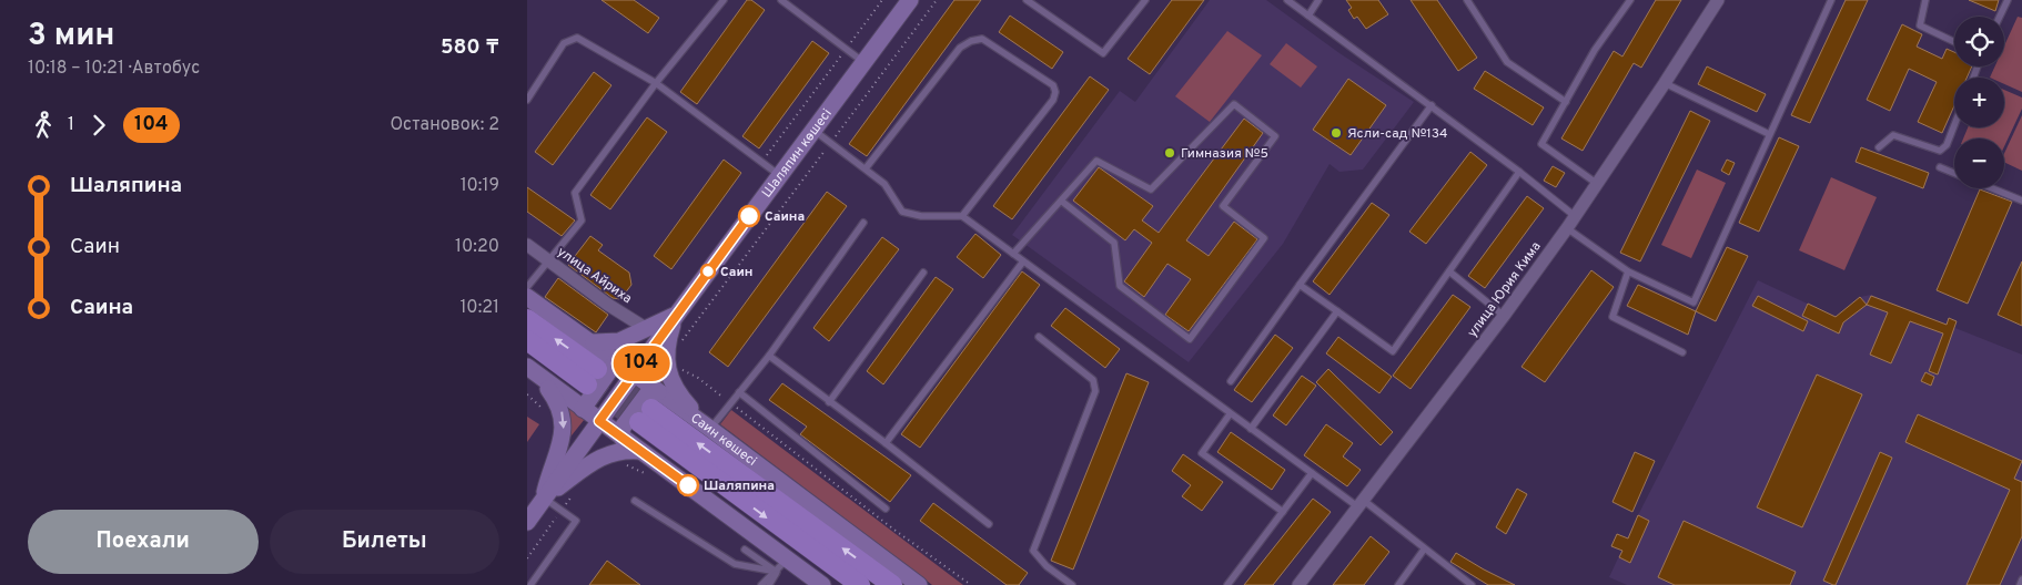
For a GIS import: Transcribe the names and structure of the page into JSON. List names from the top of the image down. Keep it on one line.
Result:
{"streets":{"main road":["Шаляпин көшесі","Саин көшесі"],"street":["улица Айриха","улица Юрия Кима"]},"crossings":[["Шаляпин көшесі","Саин көшесі"]],"places":["Ясли-сад №134","Гимназия №5","Саина","Саин","Шаляпина"],"lines":["bus line 104"],"page":{"heading":["3 мин","10:18 – 10:21 · Автобус","580 ₸"],"on_map":"104","map_buttons":["+","−"],"legs":["1","104","Остановок: 2"],"list":[{"name":"Шаляпина","value":"10:19"},{"name":"Саин","value":"10:20"},{"name":"Саина","value":"10:21"}],"buttons":["Поехали","Билеты"]}}
